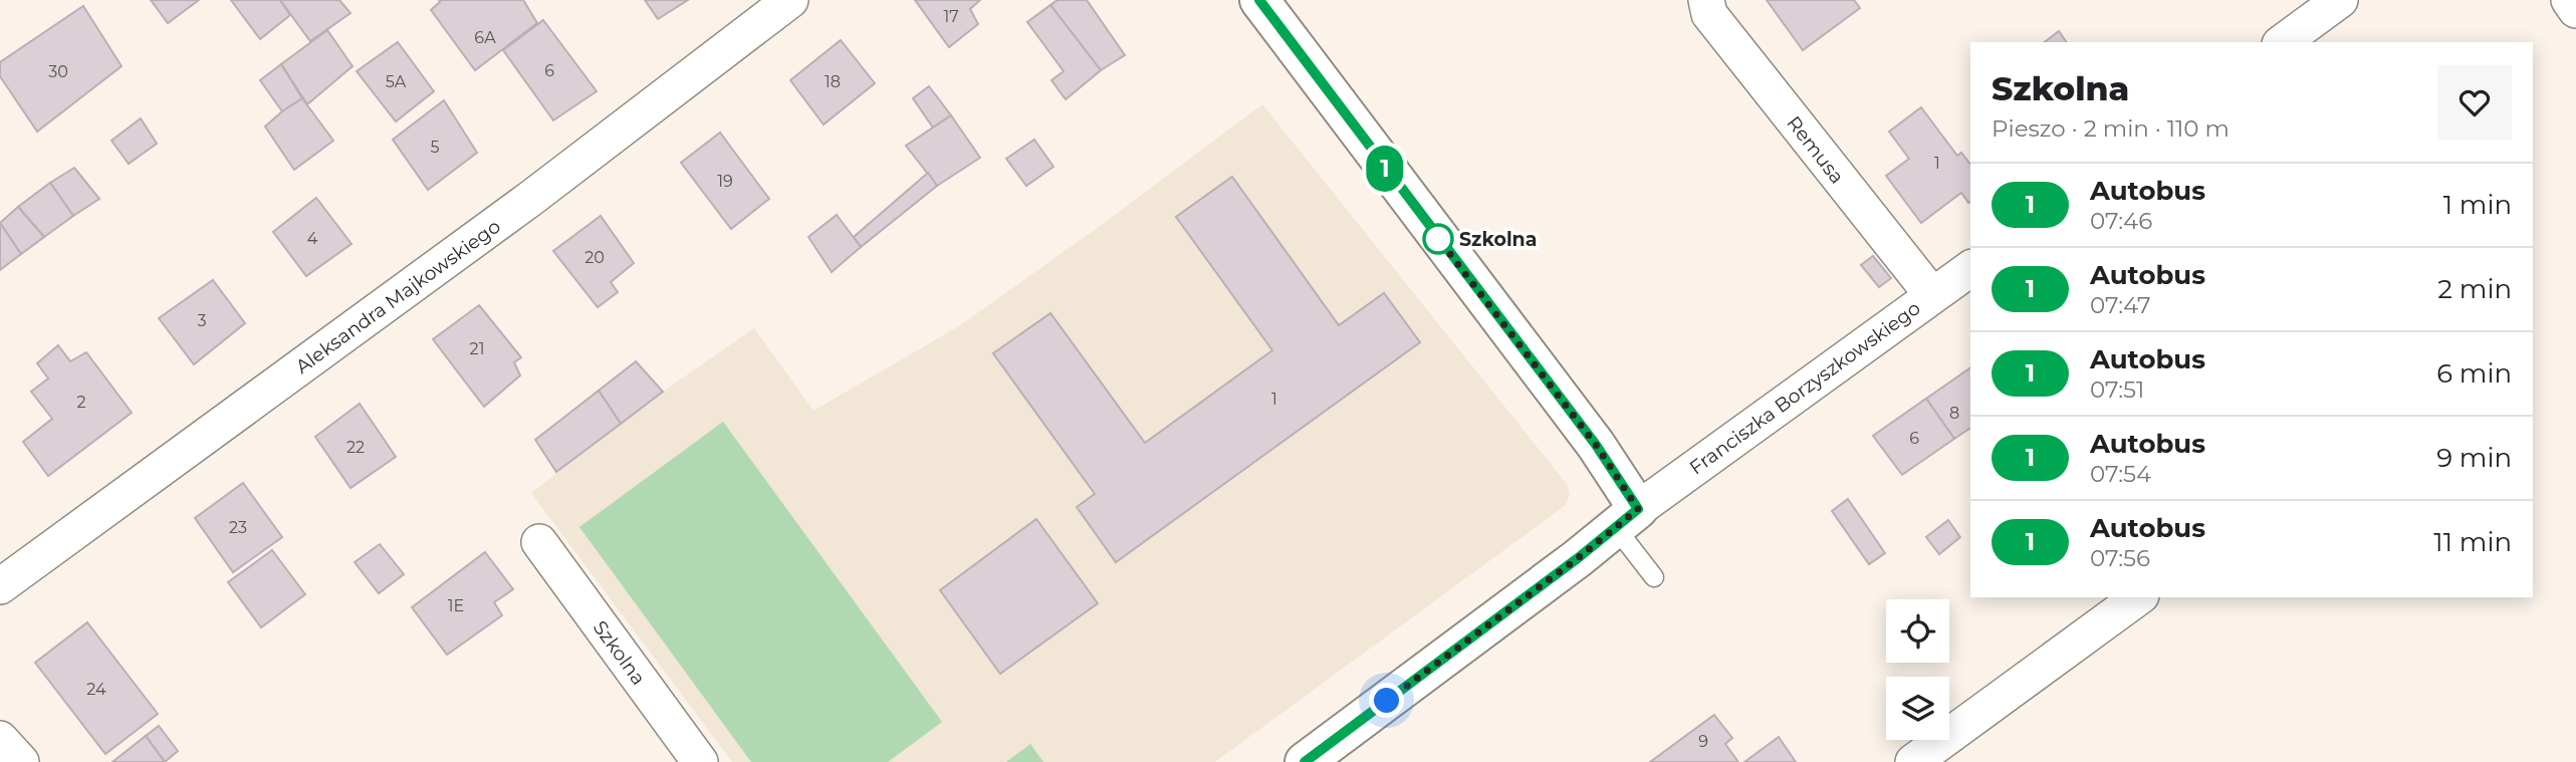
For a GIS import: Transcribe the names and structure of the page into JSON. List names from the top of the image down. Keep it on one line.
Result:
{"streets":{"street":["Remusa","Aleksandra Majkowskiego","Franciszka Borzyszkowskiego","Szkolna"]},"crossings":[["Remusa","Franciszka Borzyszkowskiego"]],"places":["Szkolna"],"lines":["bus line 1"],"house_numbers":["17","6A","6","30","5A","18","5","1","19","4","20","3","21","1","2","8","6","22","23","1E","24","9"],"page":{"on_map":"1","heading":["Szkolna","Pieszo · 2 min · 110 m"],"list":[{"mark":"1","name":"Autobus","note":"07:46","value":"1 min"},{"mark":"1","name":"Autobus","note":"07:47","value":"2 min"},{"mark":"1","name":"Autobus","note":"07:51","value":"6 min"},{"mark":"1","name":"Autobus","note":"07:54","value":"9 min"},{"mark":"1","name":"Autobus","note":"07:56","value":"11 min"}]}}
